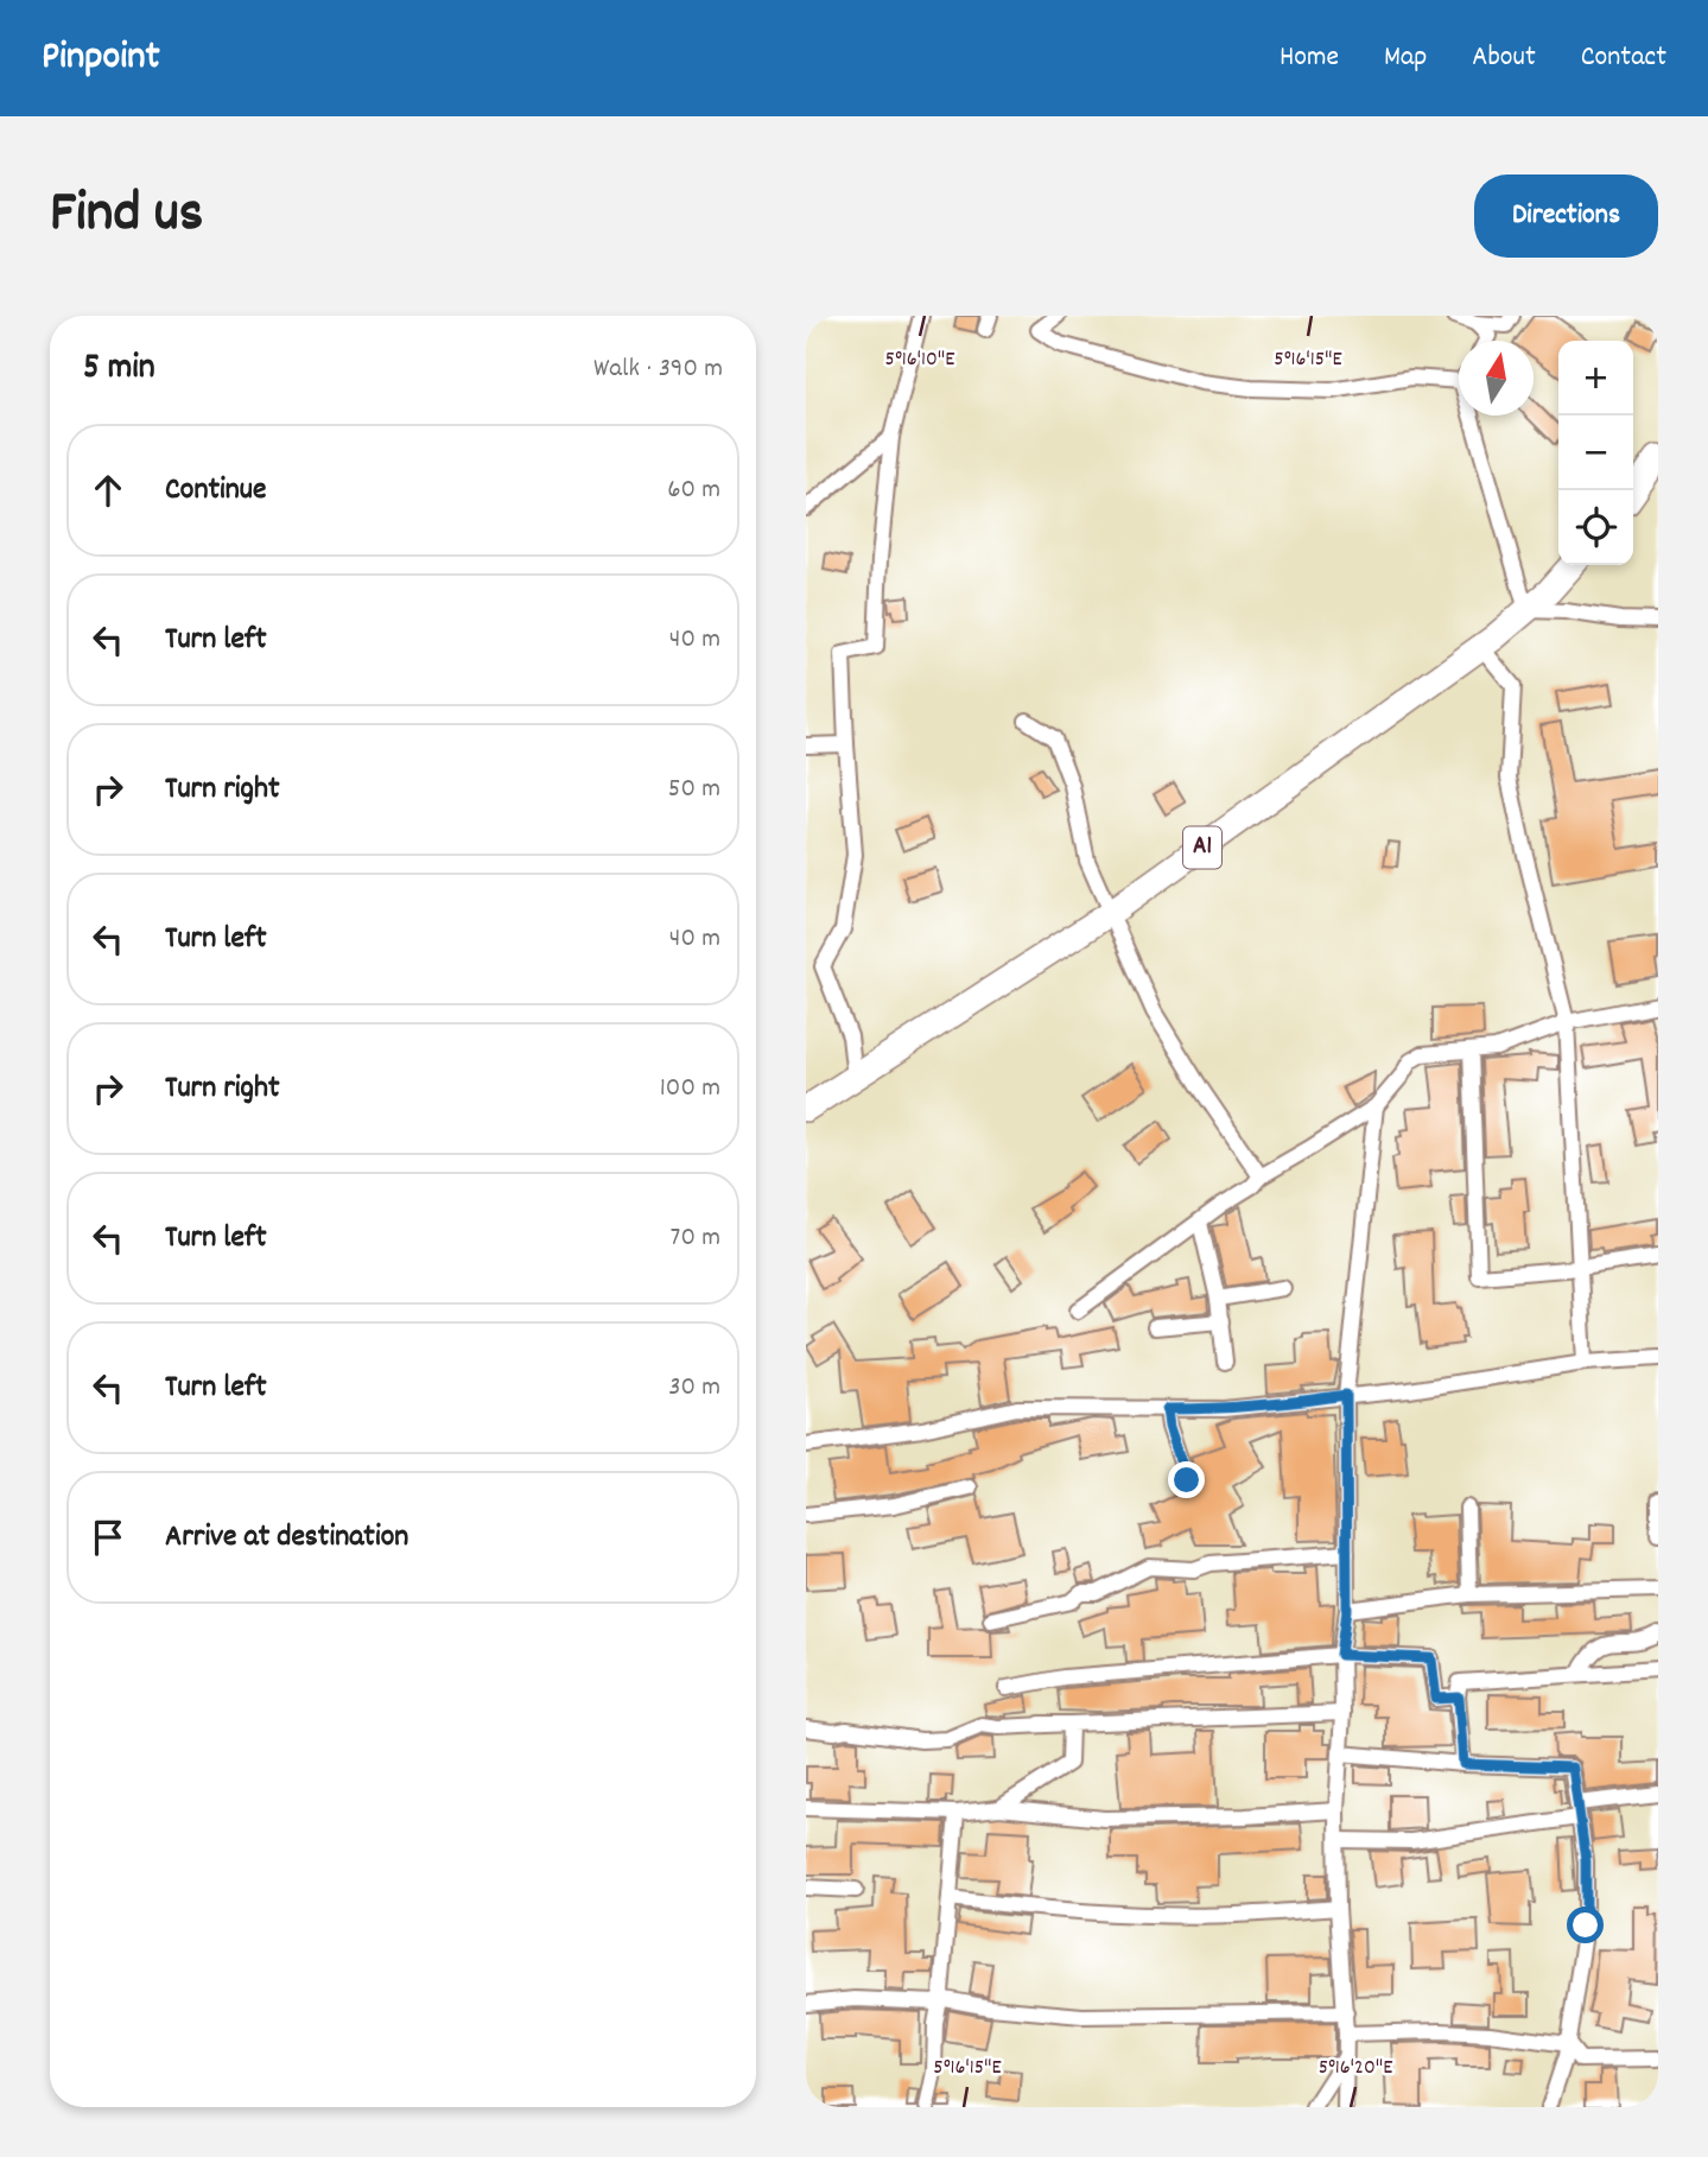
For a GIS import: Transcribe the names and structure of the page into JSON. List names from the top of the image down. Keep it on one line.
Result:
{"streets":{"highway":["A1"]},"north":"top","page":{"header":"Pinpoint","nav":["Home","Map","About","Contact"],"title":"Find us","buttons":"Directions","heading":["5 min","Walk · 390 m"],"map_buttons":["+","−"],"list":[["Continue","60 m"],["Turn left","40 m"],["Turn right","50 m"],["Turn left","40 m"],["Turn right","100 m"],["Turn left","70 m"],["Turn left","30 m"],"Arrive at destination"]},"coordinates":["5°16'10\"E","5°16'15\"E","5°16'20\"E"]}
